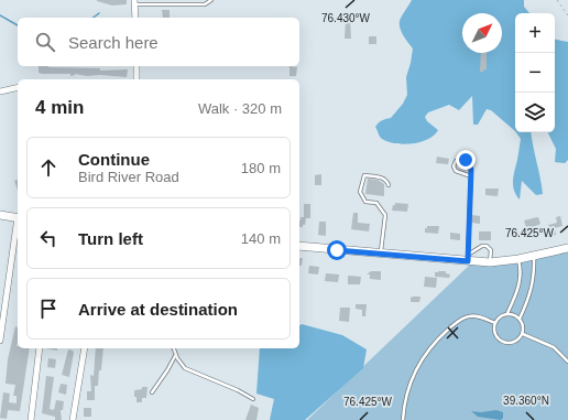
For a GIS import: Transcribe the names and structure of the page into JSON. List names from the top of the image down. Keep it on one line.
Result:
{"north":"top right","page":{"map_buttons":["+","−"],"search":"Search here","heading":["4 min","Walk · 320 m"],"list":[["Continue","Bird River Road","180 m"],["Turn left","140 m"],"Arrive at destination"]},"coordinates":["76.430°W","76.425°W","39.360°N"]}
